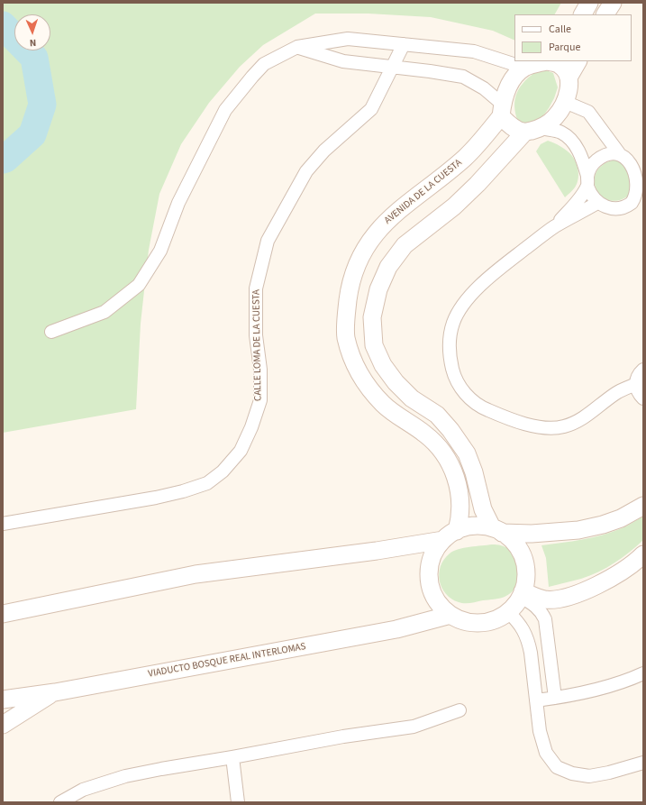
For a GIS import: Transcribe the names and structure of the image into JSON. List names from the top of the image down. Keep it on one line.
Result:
{"streets":{"main road":["AVENIDA DE LA CUESTA","VIADUCTO BOSQUE REAL INTERLOMAS"],"street":["CALLE LOMA DE LA CUESTA"]},"crossings":[["AVENIDA DE LA CUESTA","VIADUCTO BOSQUE REAL INTERLOMAS"]],"legend":["Calle","Parque"],"north":"bottom"}
